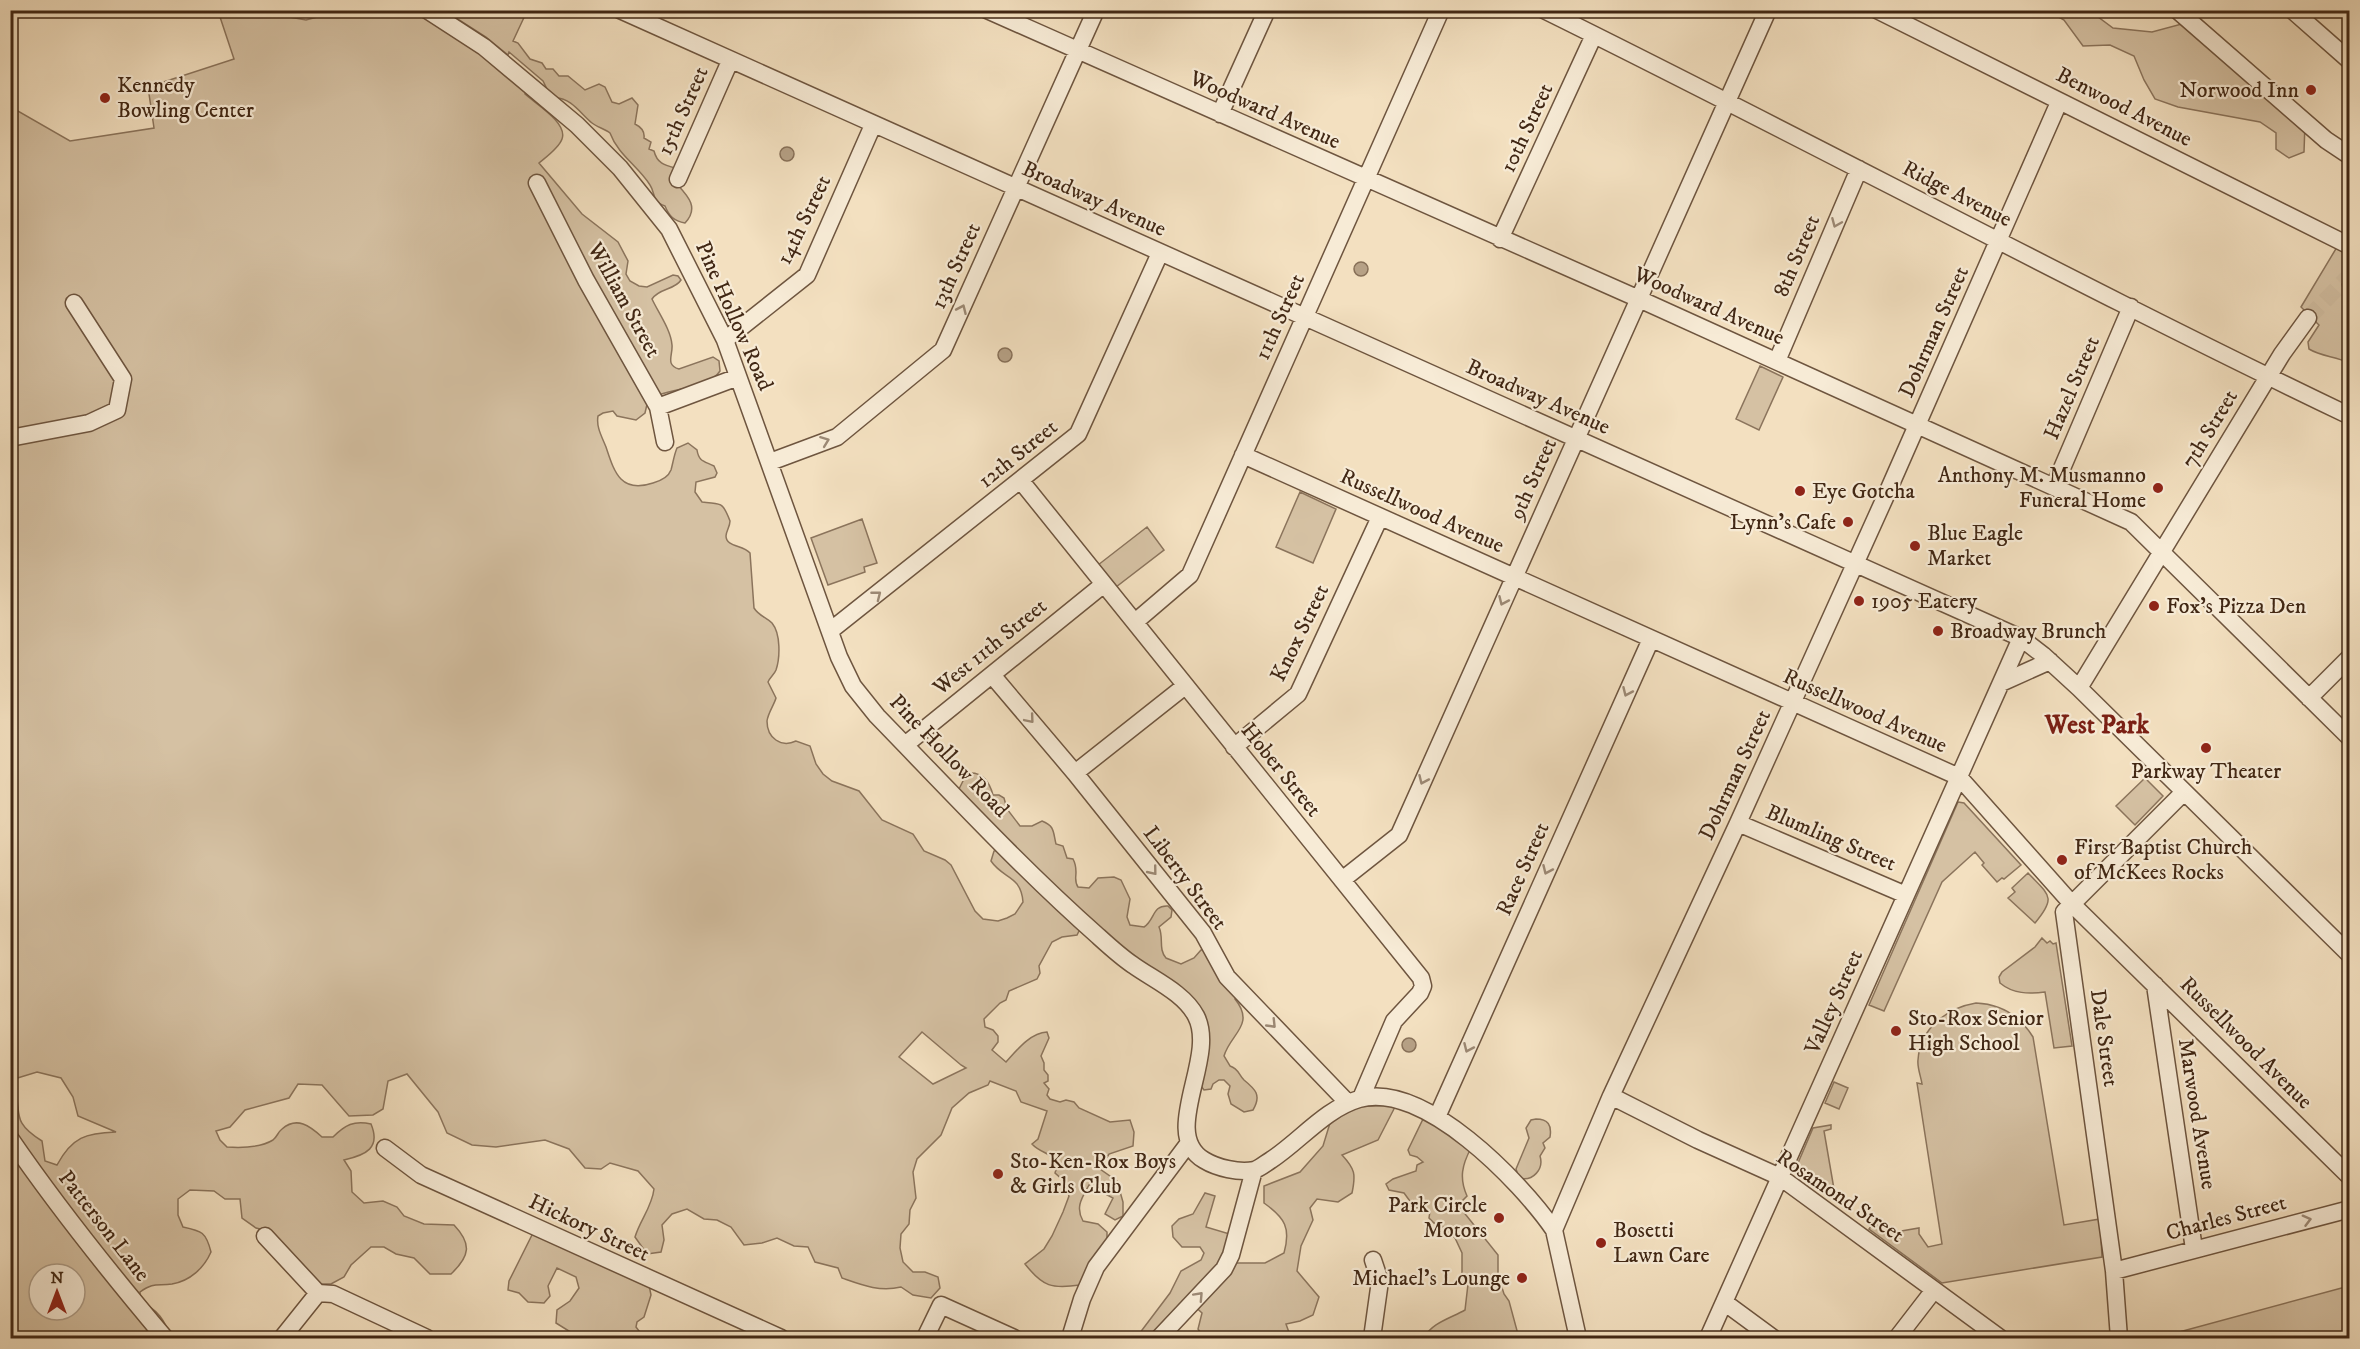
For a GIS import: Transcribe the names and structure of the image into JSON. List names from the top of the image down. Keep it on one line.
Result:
{"streets":{"street":["Benwood Avenue","Woodward Avenue","15th Street","10th Street","Ridge Avenue","Broadway Avenue","14th Street","8th Street","13th Street","William Street","Pine Hollow Road","11th Street","Dohrman Street","Hazel Street","7th Street","12th Street","9th Street","Russellwood Avenue","Knox Street","West 11th Street","Hober Street","Blumling Street","Race Street","Liberty Street","Valley Street","Dale Street","Marwood Avenue","Rosamond Street","Charles Street","Patterson Lane","Hickory Street"]},"crossings":[["Woodward Avenue","10th Street"],["Woodward Avenue","8th Street"],["Woodward Avenue","13th Street"],["Woodward Avenue","11th Street"],["Woodward Avenue","Dohrman Street"],["Woodward Avenue","Hazel Street"],["Woodward Avenue","7th Street"],["Woodward Avenue","9th Street"],["15th Street","Broadway Avenue"],["10th Street","Ridge Avenue"],["Ridge Avenue","8th Street"],["Ridge Avenue","Dohrman Street"],["Ridge Avenue","Hazel Street"],["Ridge Avenue","7th Street"],["Ridge Avenue","9th Street"],["Broadway Avenue","14th Street"],["Broadway Avenue","13th Street"],["Broadway Avenue","11th Street"],["Broadway Avenue","Dohrman Street"],["Broadway Avenue","7th Street"],["Broadway Avenue","12th Street"],["Broadway Avenue","9th Street"],["Broadway Avenue","Valley Street"],["14th Street","Pine Hollow Road"],["13th Street","Pine Hollow Road"],["Pine Hollow Road","12th Street"],["Pine Hollow Road","West 11th Street"],["11th Street","Russellwood Avenue"],["11th Street","Hober Street"],["Dohrman Street","Russellwood Avenue"],["Dohrman Street","Blumling Street"],["Dohrman Street","Rosamond Street"],["12th Street","Hober Street"],["9th Street","Russellwood Avenue"],["9th Street","Hober Street"],["Russellwood Avenue","Knox Street"],["Russellwood Avenue","Race Street"],["Russellwood Avenue","Valley Street"],["Russellwood Avenue","Dale Street"],["Russellwood Avenue","Marwood Avenue"],["Knox Street","Hober Street"],["West 11th Street","Hober Street"],["West 11th Street","Liberty Street"],["Hober Street","Liberty Street"],["Blumling Street","Valley Street"],["Valley Street","Rosamond Street"],["Dale Street","Charles Street"],["Marwood Avenue","Charles Street"]],"one_way":["8th Street","13th Street","12th Street","9th Street","Race Street","Liberty Street","Charles Street"],"districts":["West Park"],"places":["Norwood Inn","Kennedy Bowling Center","Anthony M. Musmanno Funeral Home","Eye Gotcha","Lynn's Cafe","Blue Eagle Market","1905 Eatery","Fox's Pizza Den","Broadway Brunch","Parkway Theater","First Baptist Church of McKees Rocks","Sto-Rox Senior High School","Sto-Ken-Rox Boys & Girls Club","Park Circle Motors","Bosetti Lawn Care","Michael's Lounge"],"north":"top"}
